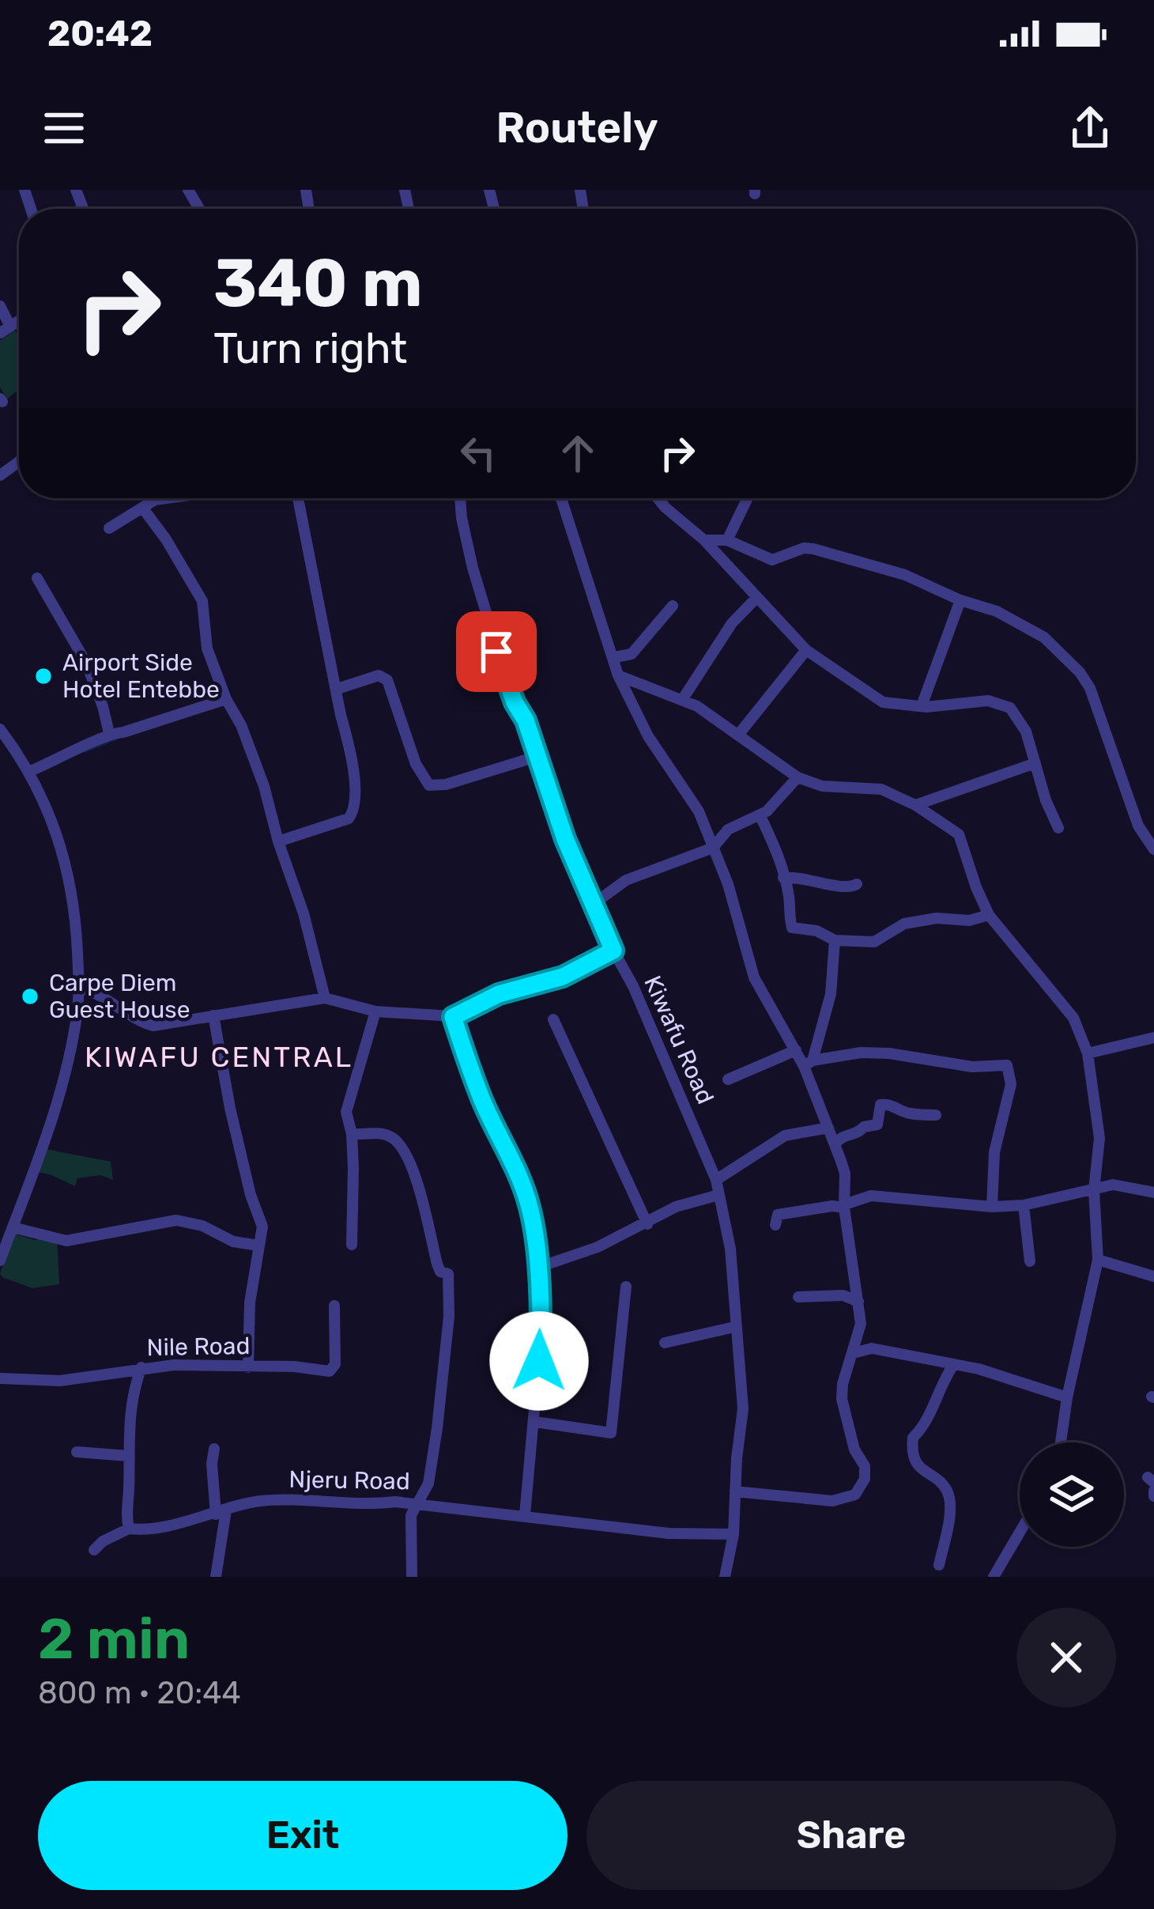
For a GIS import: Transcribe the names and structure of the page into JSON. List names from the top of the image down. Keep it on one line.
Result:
{"streets":{"street":["Kiwafu Road","Nile Road","Njeru Road"]},"crossings":[["Kiwafu Road","Njeru Road"]],"districts":["KIWAFU CENTRAL"],"places":["Airport Side Hotel Entebbe","Carpe Diem Guest House"],"page":{"status":"20:42","header":"Routely","turn":["340 m","Turn right"],"heading":["2 min","800 m · 20:44"],"buttons":["Exit","Share"]}}
